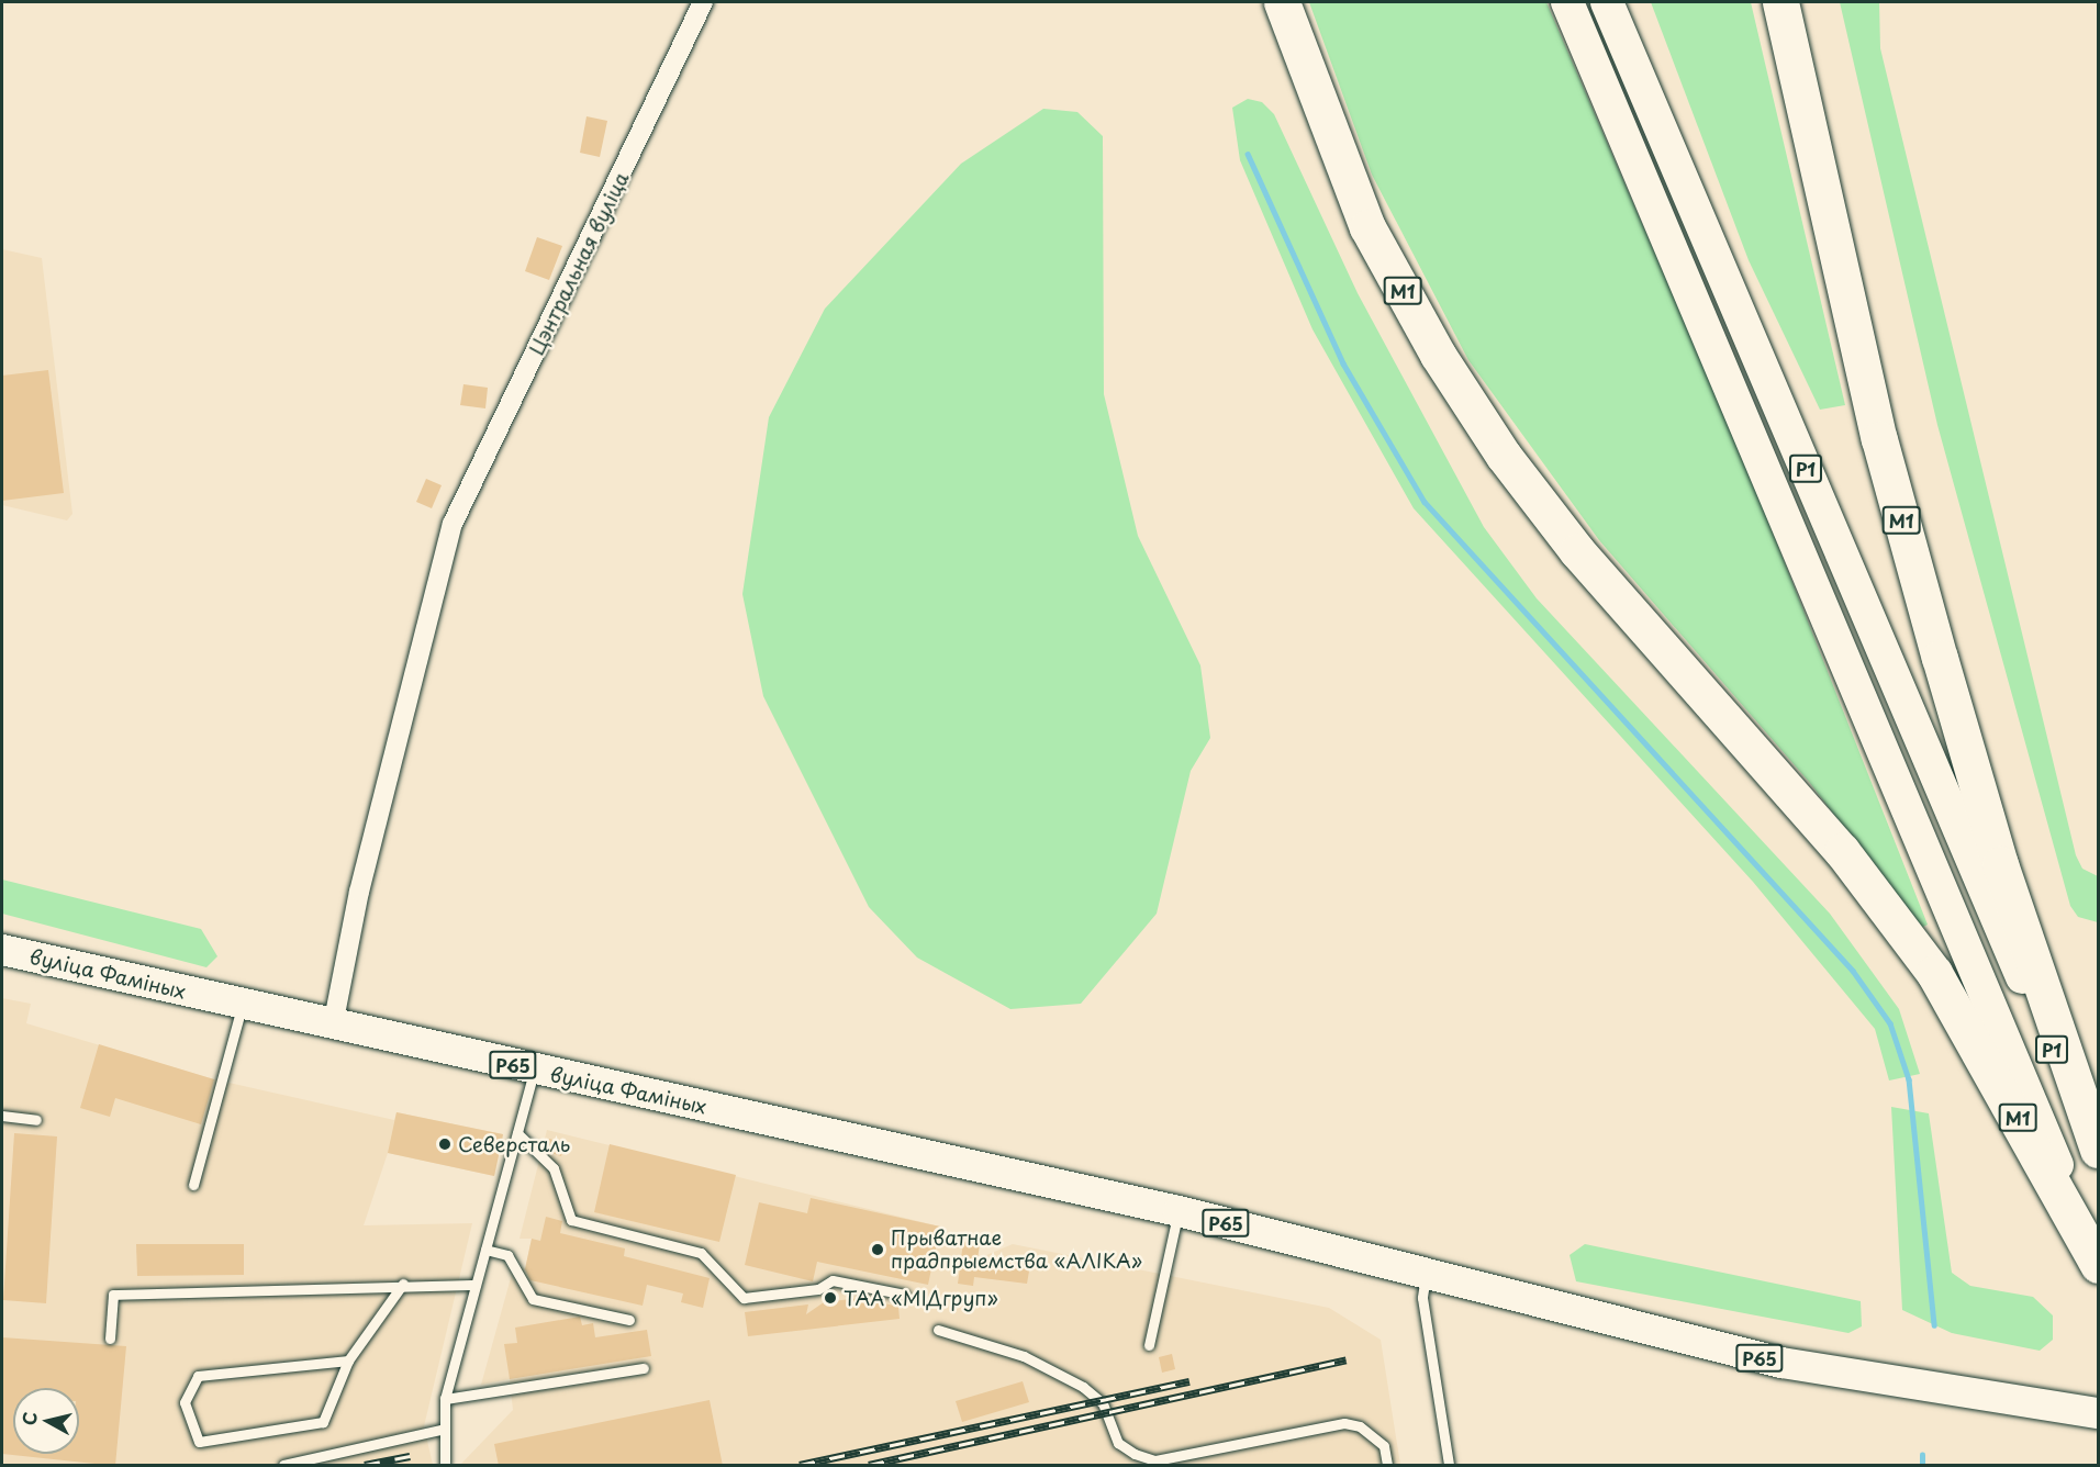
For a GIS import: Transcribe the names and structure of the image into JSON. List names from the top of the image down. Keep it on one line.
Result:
{"streets":{"highway":["М1","Р1"],"main road":["вуліца Фаміных","Р65"],"street":["Цэнтральная вуліца"]},"crossings":[["Цэнтральная вуліца","вуліца Фаміных"],["М1","Р1"],["вуліца Фаміных","Р65"]],"places":["Северсталь","Прыватнае прадпрыемства «АЛІКА»","ТАА «МІДгруп»"],"north":"left"}
